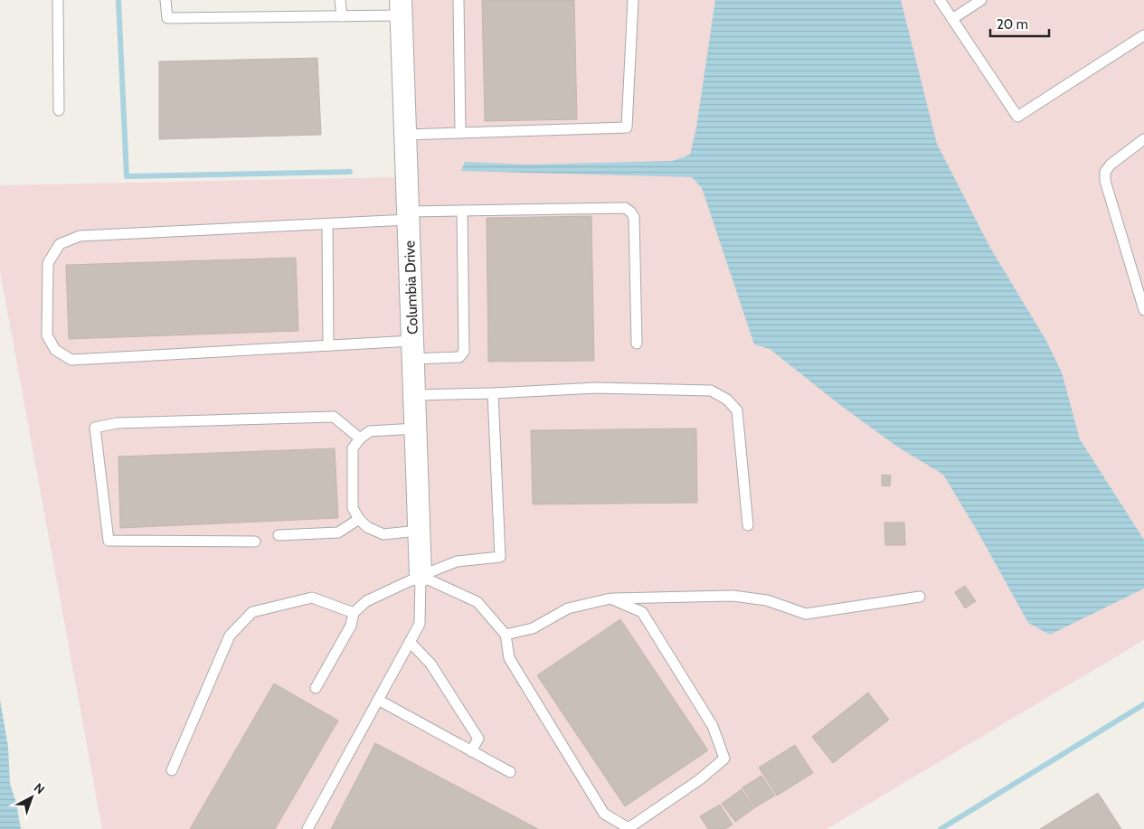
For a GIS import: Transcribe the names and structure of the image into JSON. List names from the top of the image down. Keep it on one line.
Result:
{"streets":{"street":["Columbia Drive"]},"scale_bar":"20 m","north":"top right"}
